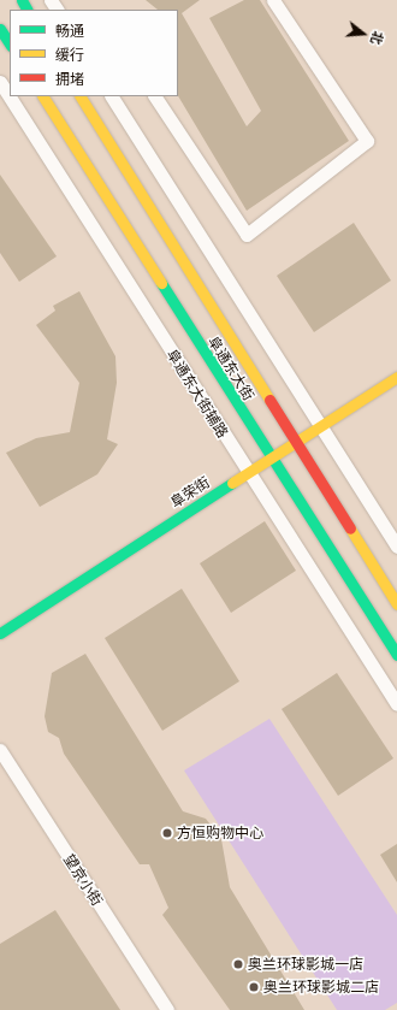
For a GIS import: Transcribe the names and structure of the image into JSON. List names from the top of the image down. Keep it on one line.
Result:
{"streets":{"main road":["阜通东大街","阜荣街"],"street":["阜通东大街辅路","望京小街"]},"crossings":[["阜通东大街","阜荣街"],["阜通东大街辅路","阜荣街"]],"places":["方恒购物中心","奥兰环球影城一店","奥兰环球影城二店"],"legend":["畅通","缓行","拥堵"],"north":"right"}
